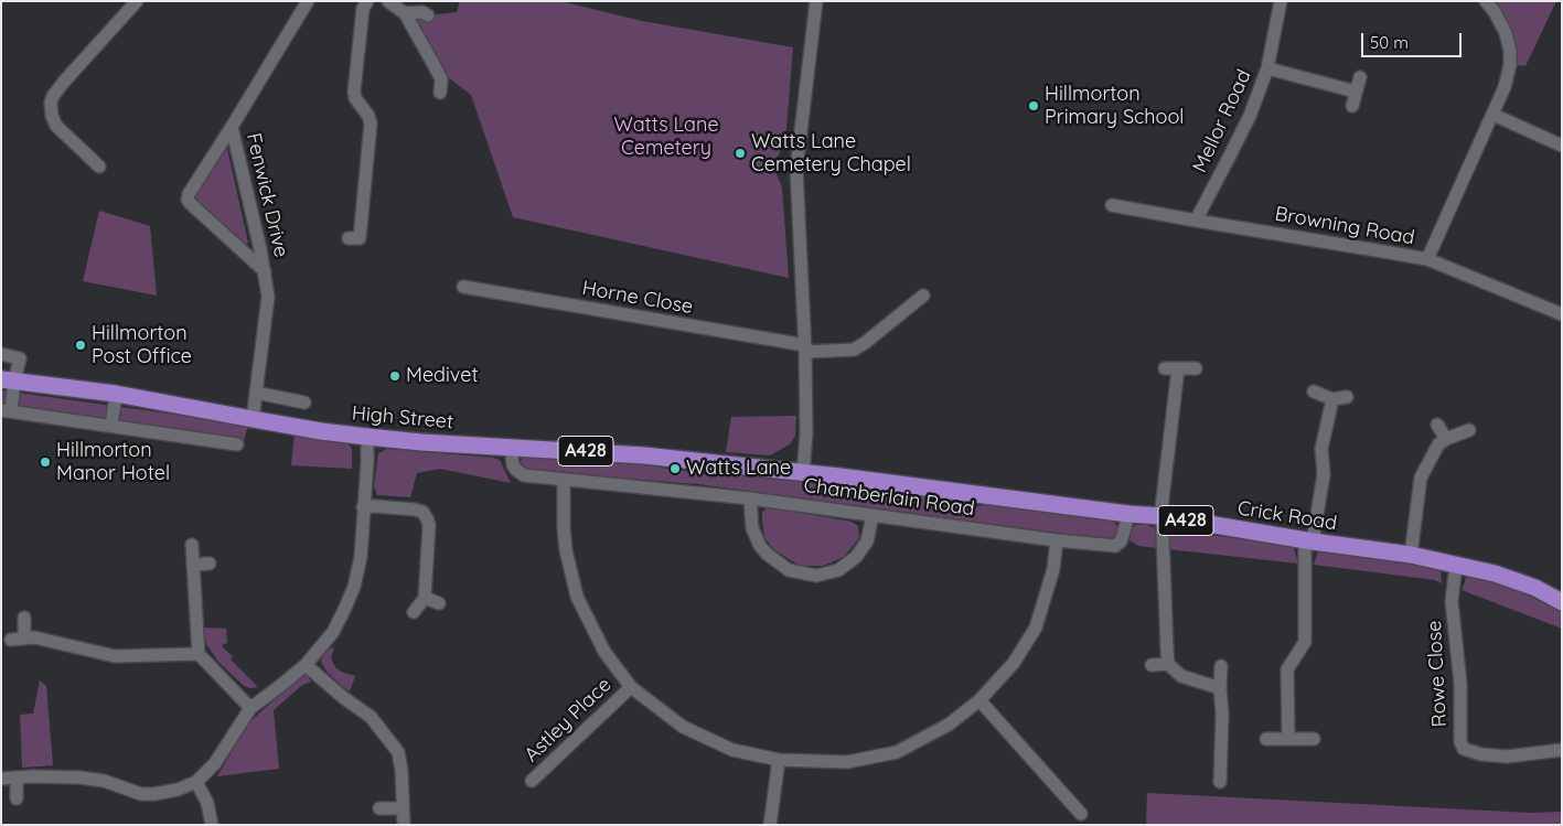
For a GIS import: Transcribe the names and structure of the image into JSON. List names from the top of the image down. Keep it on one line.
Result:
{"streets":{"highway":["High Street","A428","Crick Road"],"street":["Mellor Road","Fenwick Drive","Browning Road","Horne Close","Chamberlain Road","Rowe Close","Astley Place"]},"crossings":[["Mellor Road","Browning Road"],["Fenwick Drive","High Street"],["High Street","Chamberlain Road"],["High Street","Crick Road"],["Chamberlain Road","Crick Road"],["Crick Road","Rowe Close"]],"parks":["Watts Lane Cemetery"],"places":["Hillmorton Primary School","Watts Lane Cemetery Chapel","Hillmorton Post Office","Medivet","Hillmorton Manor Hotel","Watts Lane"],"scale_bar":"50 m"}
